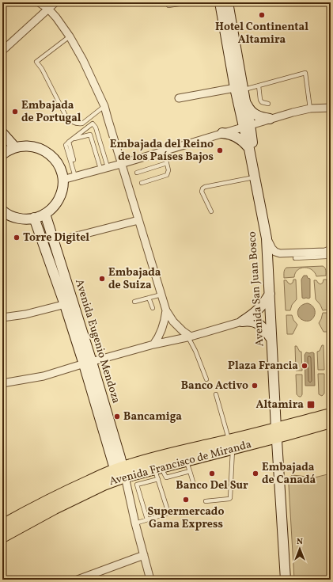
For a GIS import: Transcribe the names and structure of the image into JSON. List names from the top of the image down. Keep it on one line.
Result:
{"streets":{"main road":["Avenida San Juan Bosco","Avenida Eugenio Mendoza","Avenida Francisco de Miranda"]},"crossings":[["Avenida San Juan Bosco","Avenida Francisco de Miranda"],["Avenida Eugenio Mendoza","Avenida Francisco de Miranda"]],"places":{"other":["Hotel Continental Altamira","Embajada de Portugal","Embajada del Reino de los Países Bajos","Torre Digitel","Embajada de Suiza","Plaza Francia","Banco Activo","Bancamiga","Banco Del Sur","Embajada de Canadá","Supermercado Gama Express"],"transit":["Altamira"]},"north":"top"}
